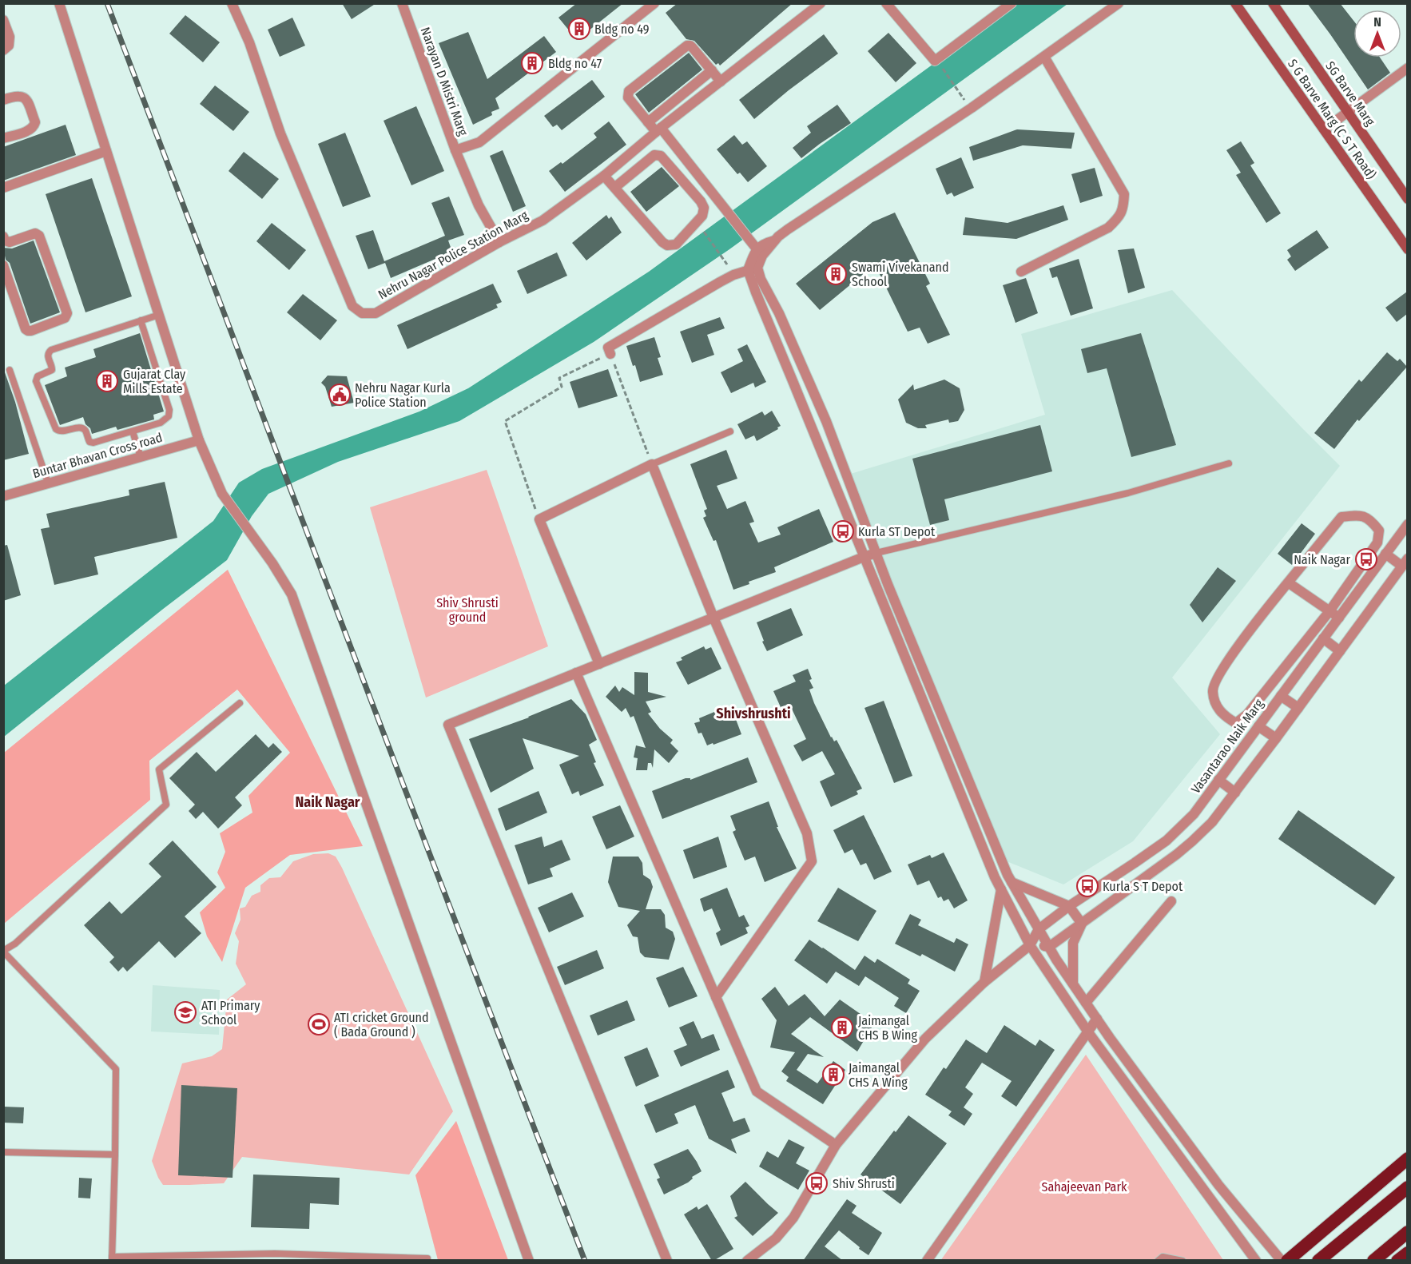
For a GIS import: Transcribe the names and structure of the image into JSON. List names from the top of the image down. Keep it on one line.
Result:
{"streets":{"main road":["SG Barve Marg","S G Barve Marg (C S T Road)"],"street":["Narayan D Mistri Marg","Nehru Nagar Police Station Marg","Buntar Bhavan Cross road","Vasantarao Naik Marg"]},"districts":["Shivshrushti","Naik Nagar"],"parks":["Shiv Shrusti ground","Sahajeevan Park"],"places":{"building":["Bldg no 49","Bldg no 47","Swami Vivekanand School","Gujarat Clay Mills Estate","Jaimangal CHS B Wing","Jaimangal CHS A Wing"],"public building":["Nehru Nagar Kurla Police Station"],"bus stop":["Kurla ST Depot","Naik Nagar","Kurla S T Depot","Shiv Shrusti"],"school or university":["ATI Primary School"],"sports":["ATI cricket Ground ( Bada Ground )"]},"north":"top"}
